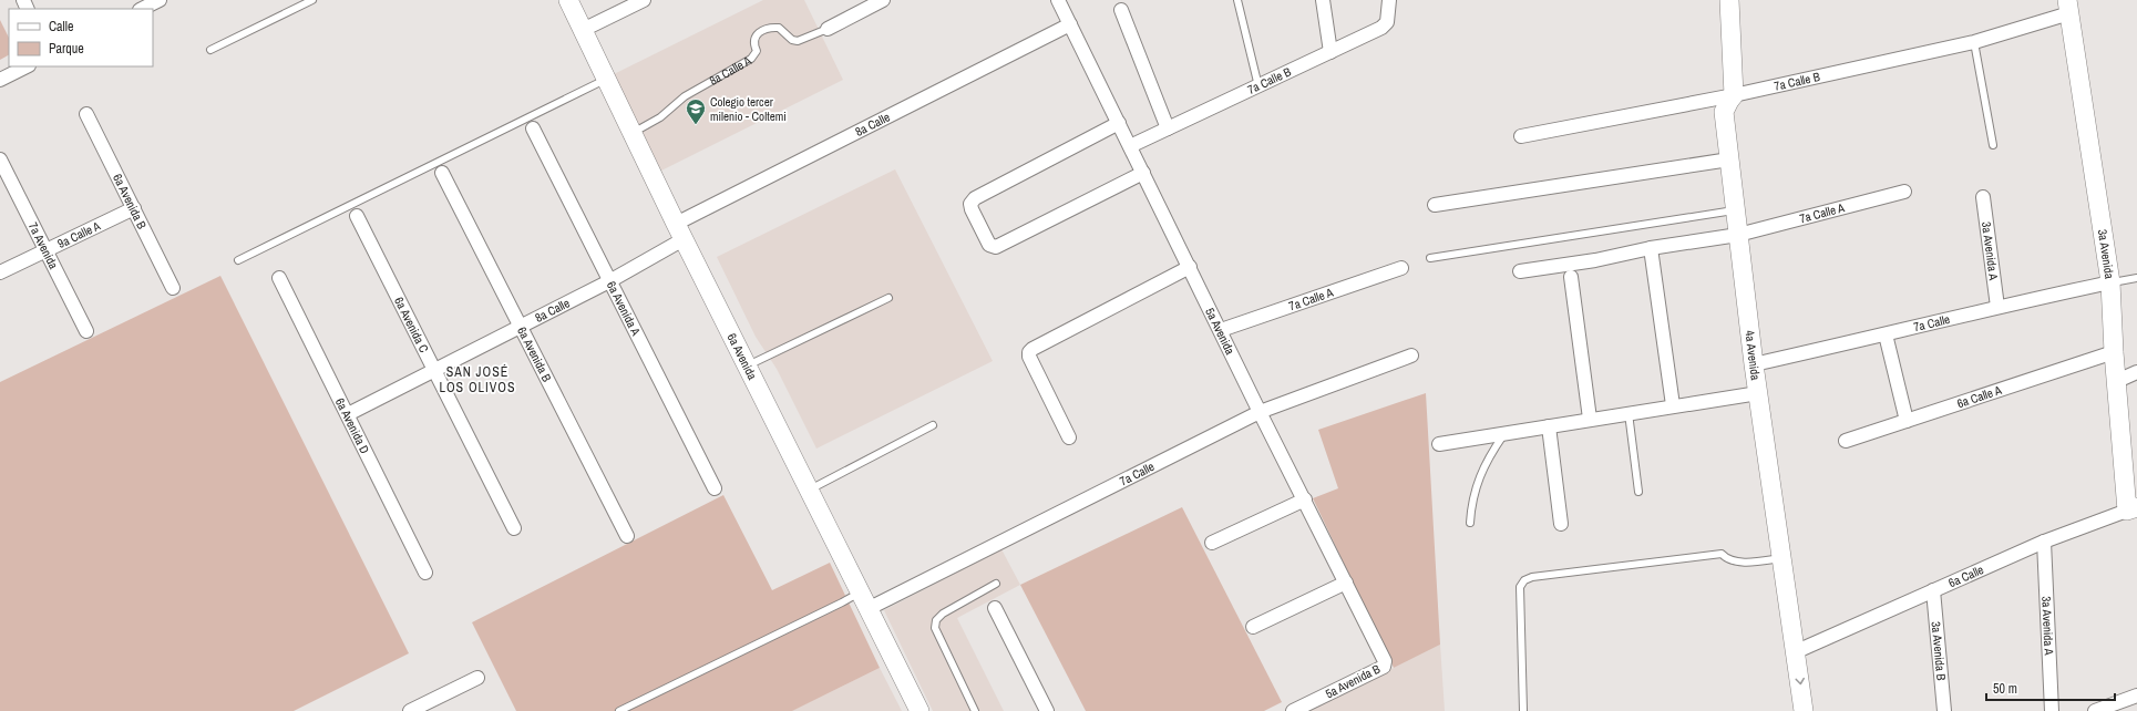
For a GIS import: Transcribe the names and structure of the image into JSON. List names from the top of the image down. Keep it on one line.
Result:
{"streets":{"street":["8a Calle A","7a Calle B","8a Calle","6a Avenida B","7a Calle A","9a Calle A","7a Avenida","3a Avenida A","3a Avenida","6a Avenida A","7a Calle","6a Avenida C","5a Avenida","4a Avenida","6a Avenida","6a Calle A","6a Avenida D","6a Calle","3a Avenida B","5a Avenida B"]},"crossings":[["8a Calle A","6a Avenida"],["7a Calle B","3a Avenida"],["7a Calle B","5a Avenida"],["7a Calle B","4a Avenida"],["8a Calle","6a Avenida B"],["8a Calle","6a Avenida A"],["8a Calle","6a Avenida C"],["8a Calle","5a Avenida"],["8a Calle","6a Avenida"],["8a Calle","6a Avenida D"],["6a Avenida B","9a Calle A"],["7a Calle A","5a Avenida"],["7a Calle A","4a Avenida"],["9a Calle A","7a Avenida"],["3a Avenida A","7a Calle"],["3a Avenida A","6a Calle"],["3a Avenida","7a Calle"],["3a Avenida","6a Calle A"],["3a Avenida","6a Calle"],["7a Calle","5a Avenida"],["7a Calle","4a Avenida"],["7a Calle","6a Avenida"],["5a Avenida","5a Avenida B"],["4a Avenida","6a Calle"],["6a Calle","3a Avenida B"]],"districts":["SAN JOSÉ LOS OLIVOS"],"places":{"school or university":["Colegio tercer milenio - Coltemi"]},"legend":["Calle","Parque"],"scale_bar":"50 m"}
